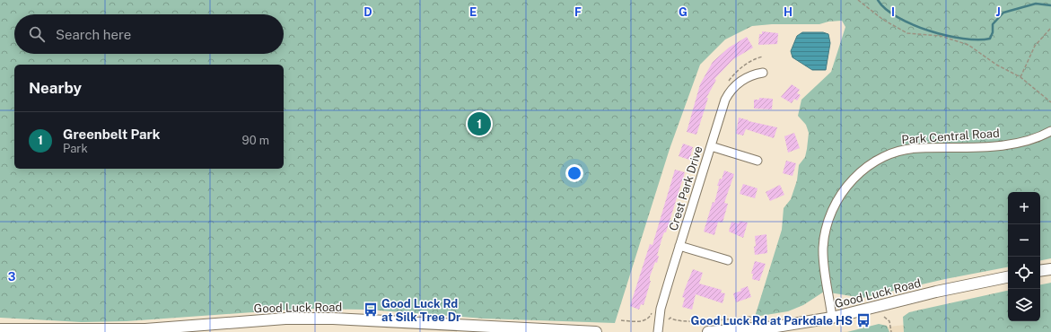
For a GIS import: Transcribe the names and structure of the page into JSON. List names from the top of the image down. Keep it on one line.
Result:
{"streets":{"main road":["Good Luck Road"],"street":["Park Central Road","Crest Park Drive"]},"crossings":[["Park Central Road","Good Luck Road"]],"places":{"bus stop":["Good Luck Rd at Silk Tree Dr","Good Luck Rd at Parkdale HS"]},"page":{"search":"Search here","heading":"Nearby","pins":"1","list":[{"mark":"1","name":"Greenbelt Park","note":"Park","value":"90 m"}],"map_buttons":["+","−"]},"grid":{"columns":["D","E","F","G","H","I","J"],"rows":["3"]}}
